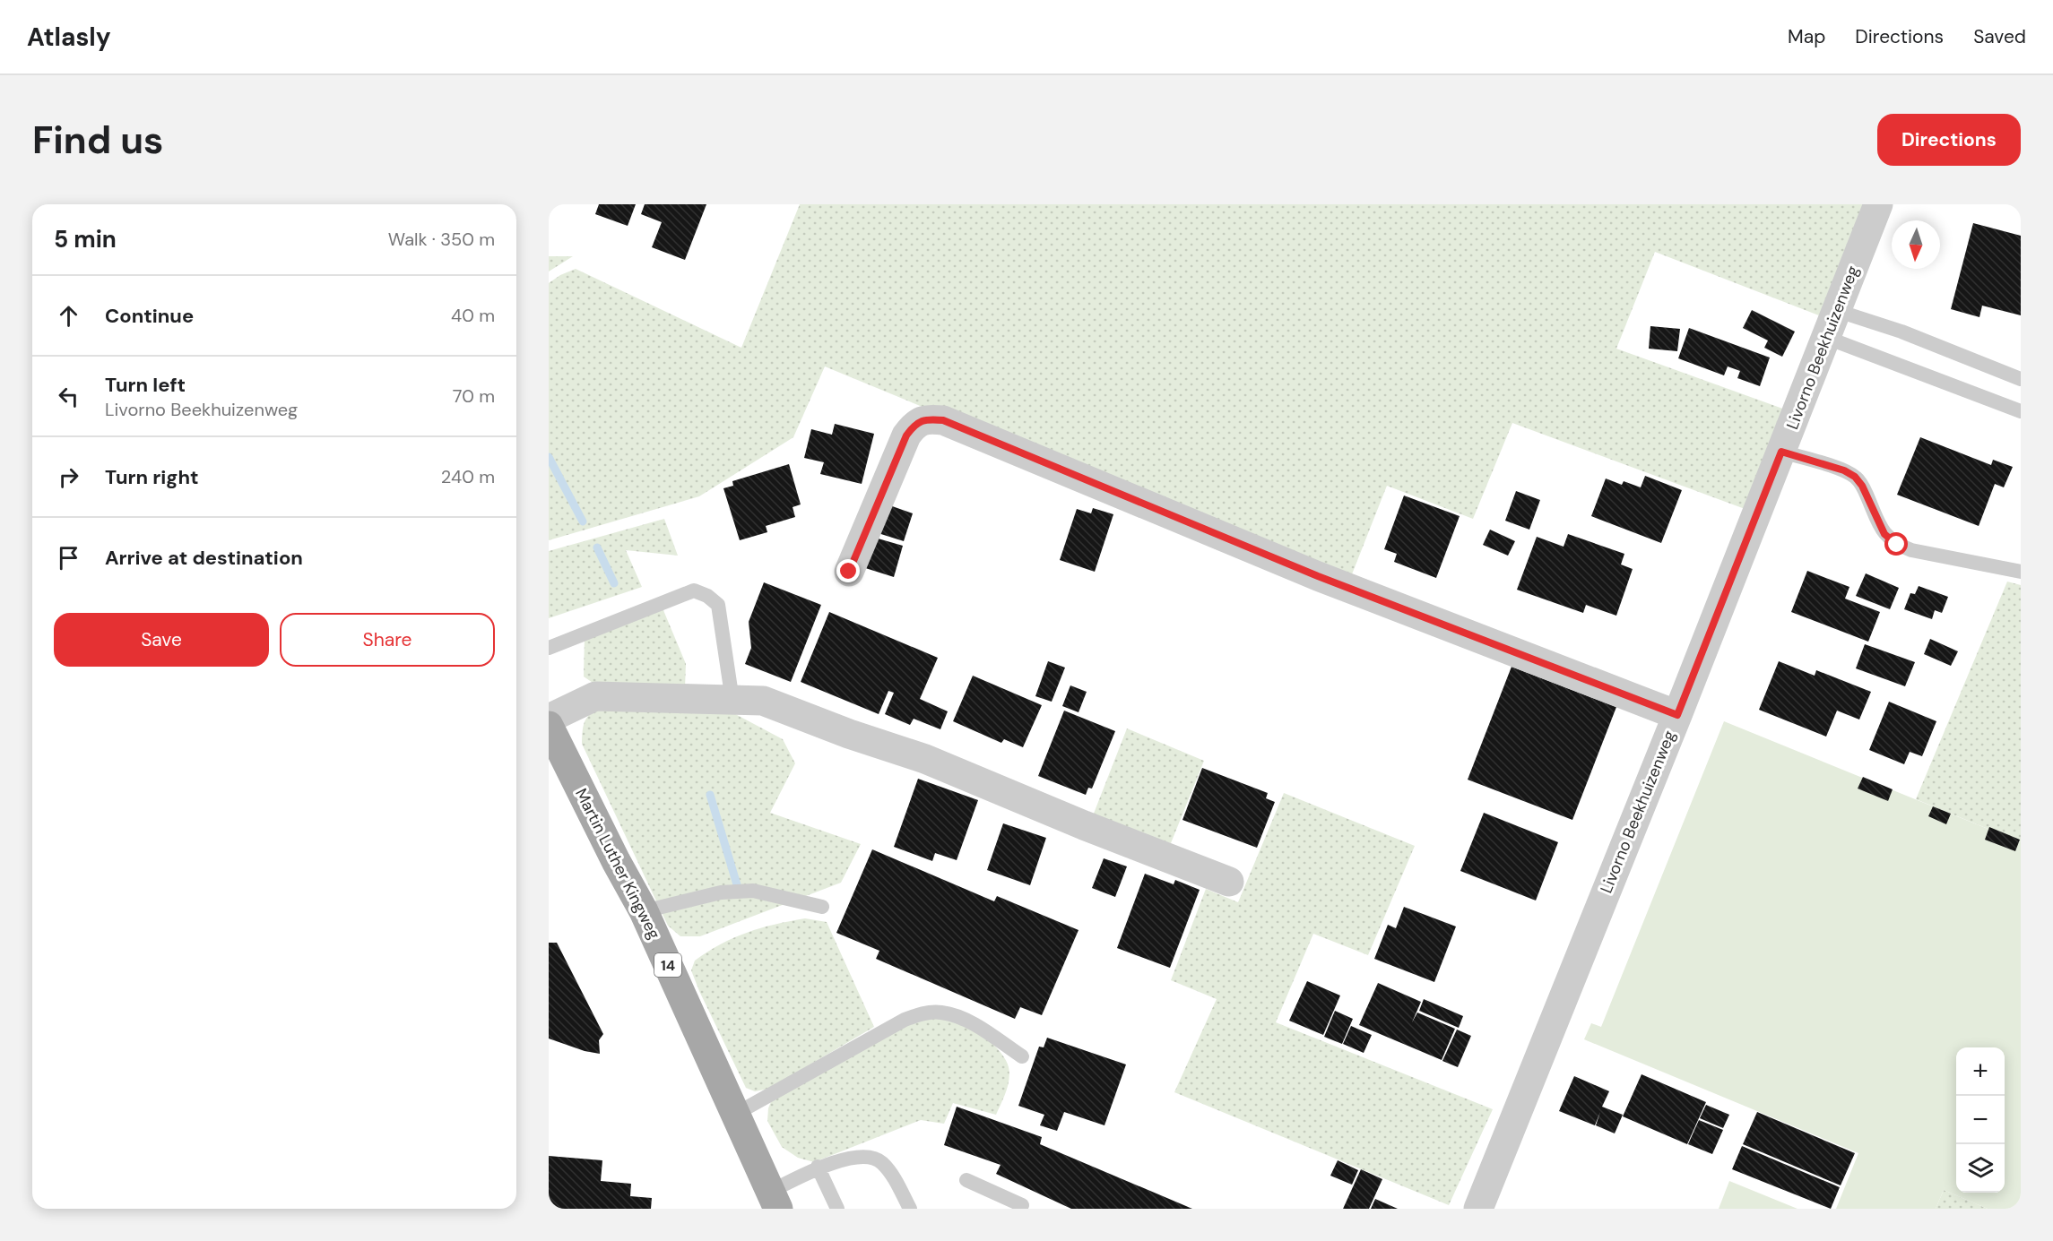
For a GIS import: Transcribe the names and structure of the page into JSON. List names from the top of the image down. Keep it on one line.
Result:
{"streets":{"main road":["Martin Luther Kingweg","14"],"street":["Livorno Beekhuizenweg"]},"north":"bottom","page":{"header":"Atlasly","nav":["Map","Directions","Saved"],"buttons":["Directions",["Save","Share"]],"title":"Find us","heading":["5 min","Walk · 350 m"],"list":[["Continue","40 m"],["Turn left","Livorno Beekhuizenweg","70 m"],["Turn right","240 m"],"Arrive at destination"],"map_buttons":["+","−"]}}
